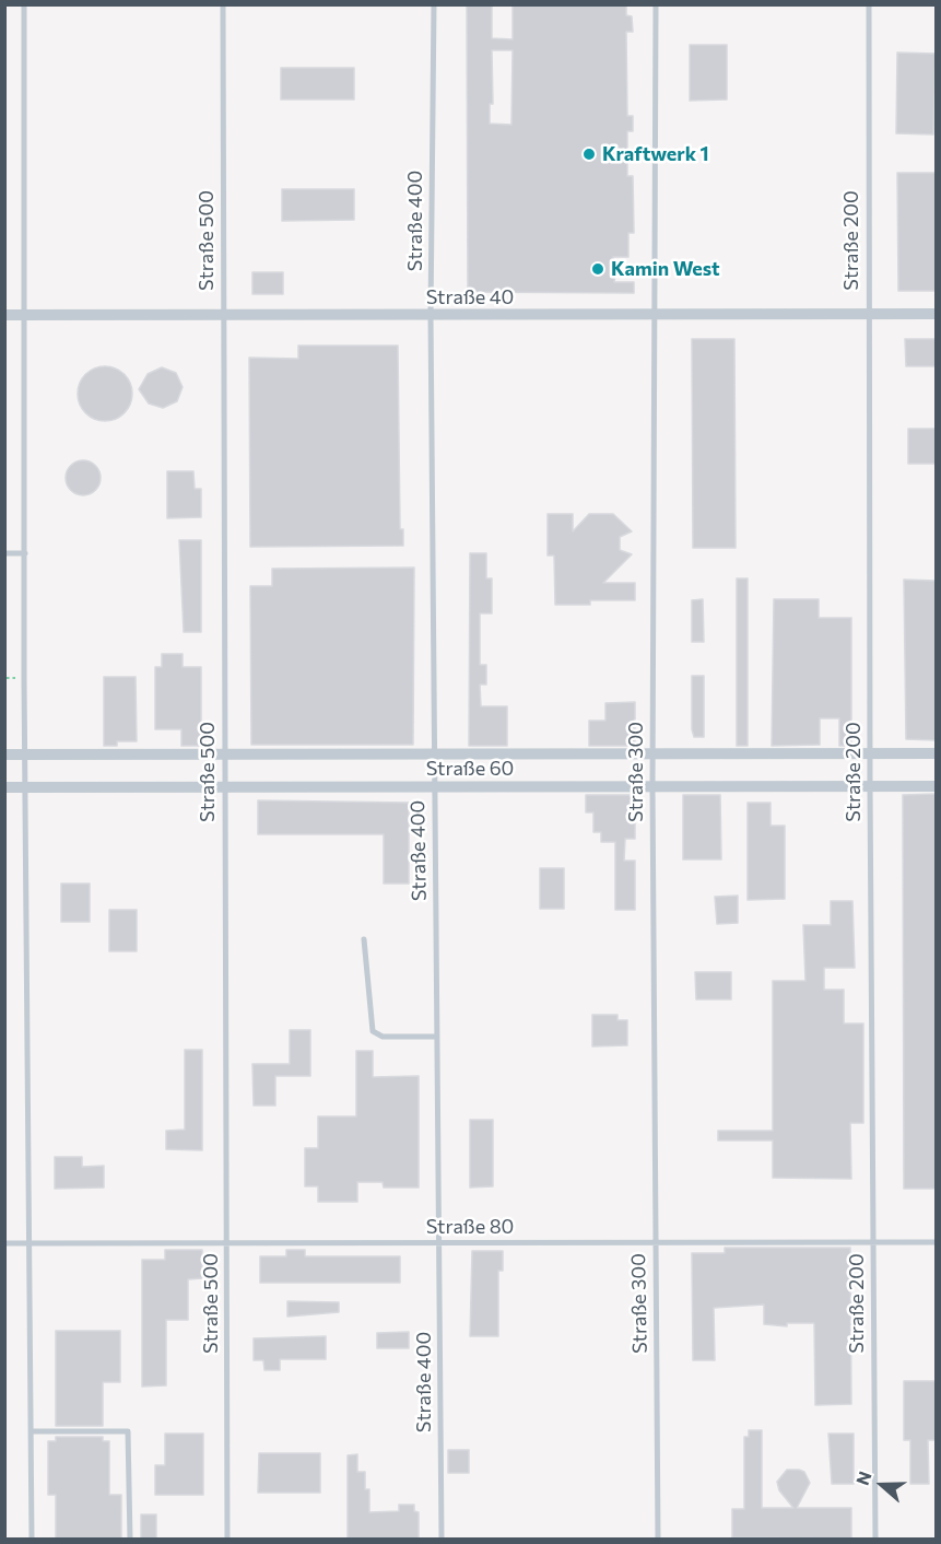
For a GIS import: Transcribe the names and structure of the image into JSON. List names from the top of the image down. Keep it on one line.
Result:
{"streets":{"street":["Straße 40","Straße 60"],"lane":["Straße 400","Straße 500","Straße 200","Straße 300","Straße 80"]},"crossings":[["Straße 400","Straße 40"],["Straße 400","Straße 60"],["Straße 400","Straße 80"],["Straße 500","Straße 40"],["Straße 500","Straße 60"],["Straße 500","Straße 80"],["Straße 200","Straße 40"],["Straße 200","Straße 60"],["Straße 200","Straße 80"],["Straße 40","Straße 300"],["Straße 60","Straße 300"],["Straße 300","Straße 80"]],"places":["Kraftwerk 1","Kamin West"],"north":"left"}
